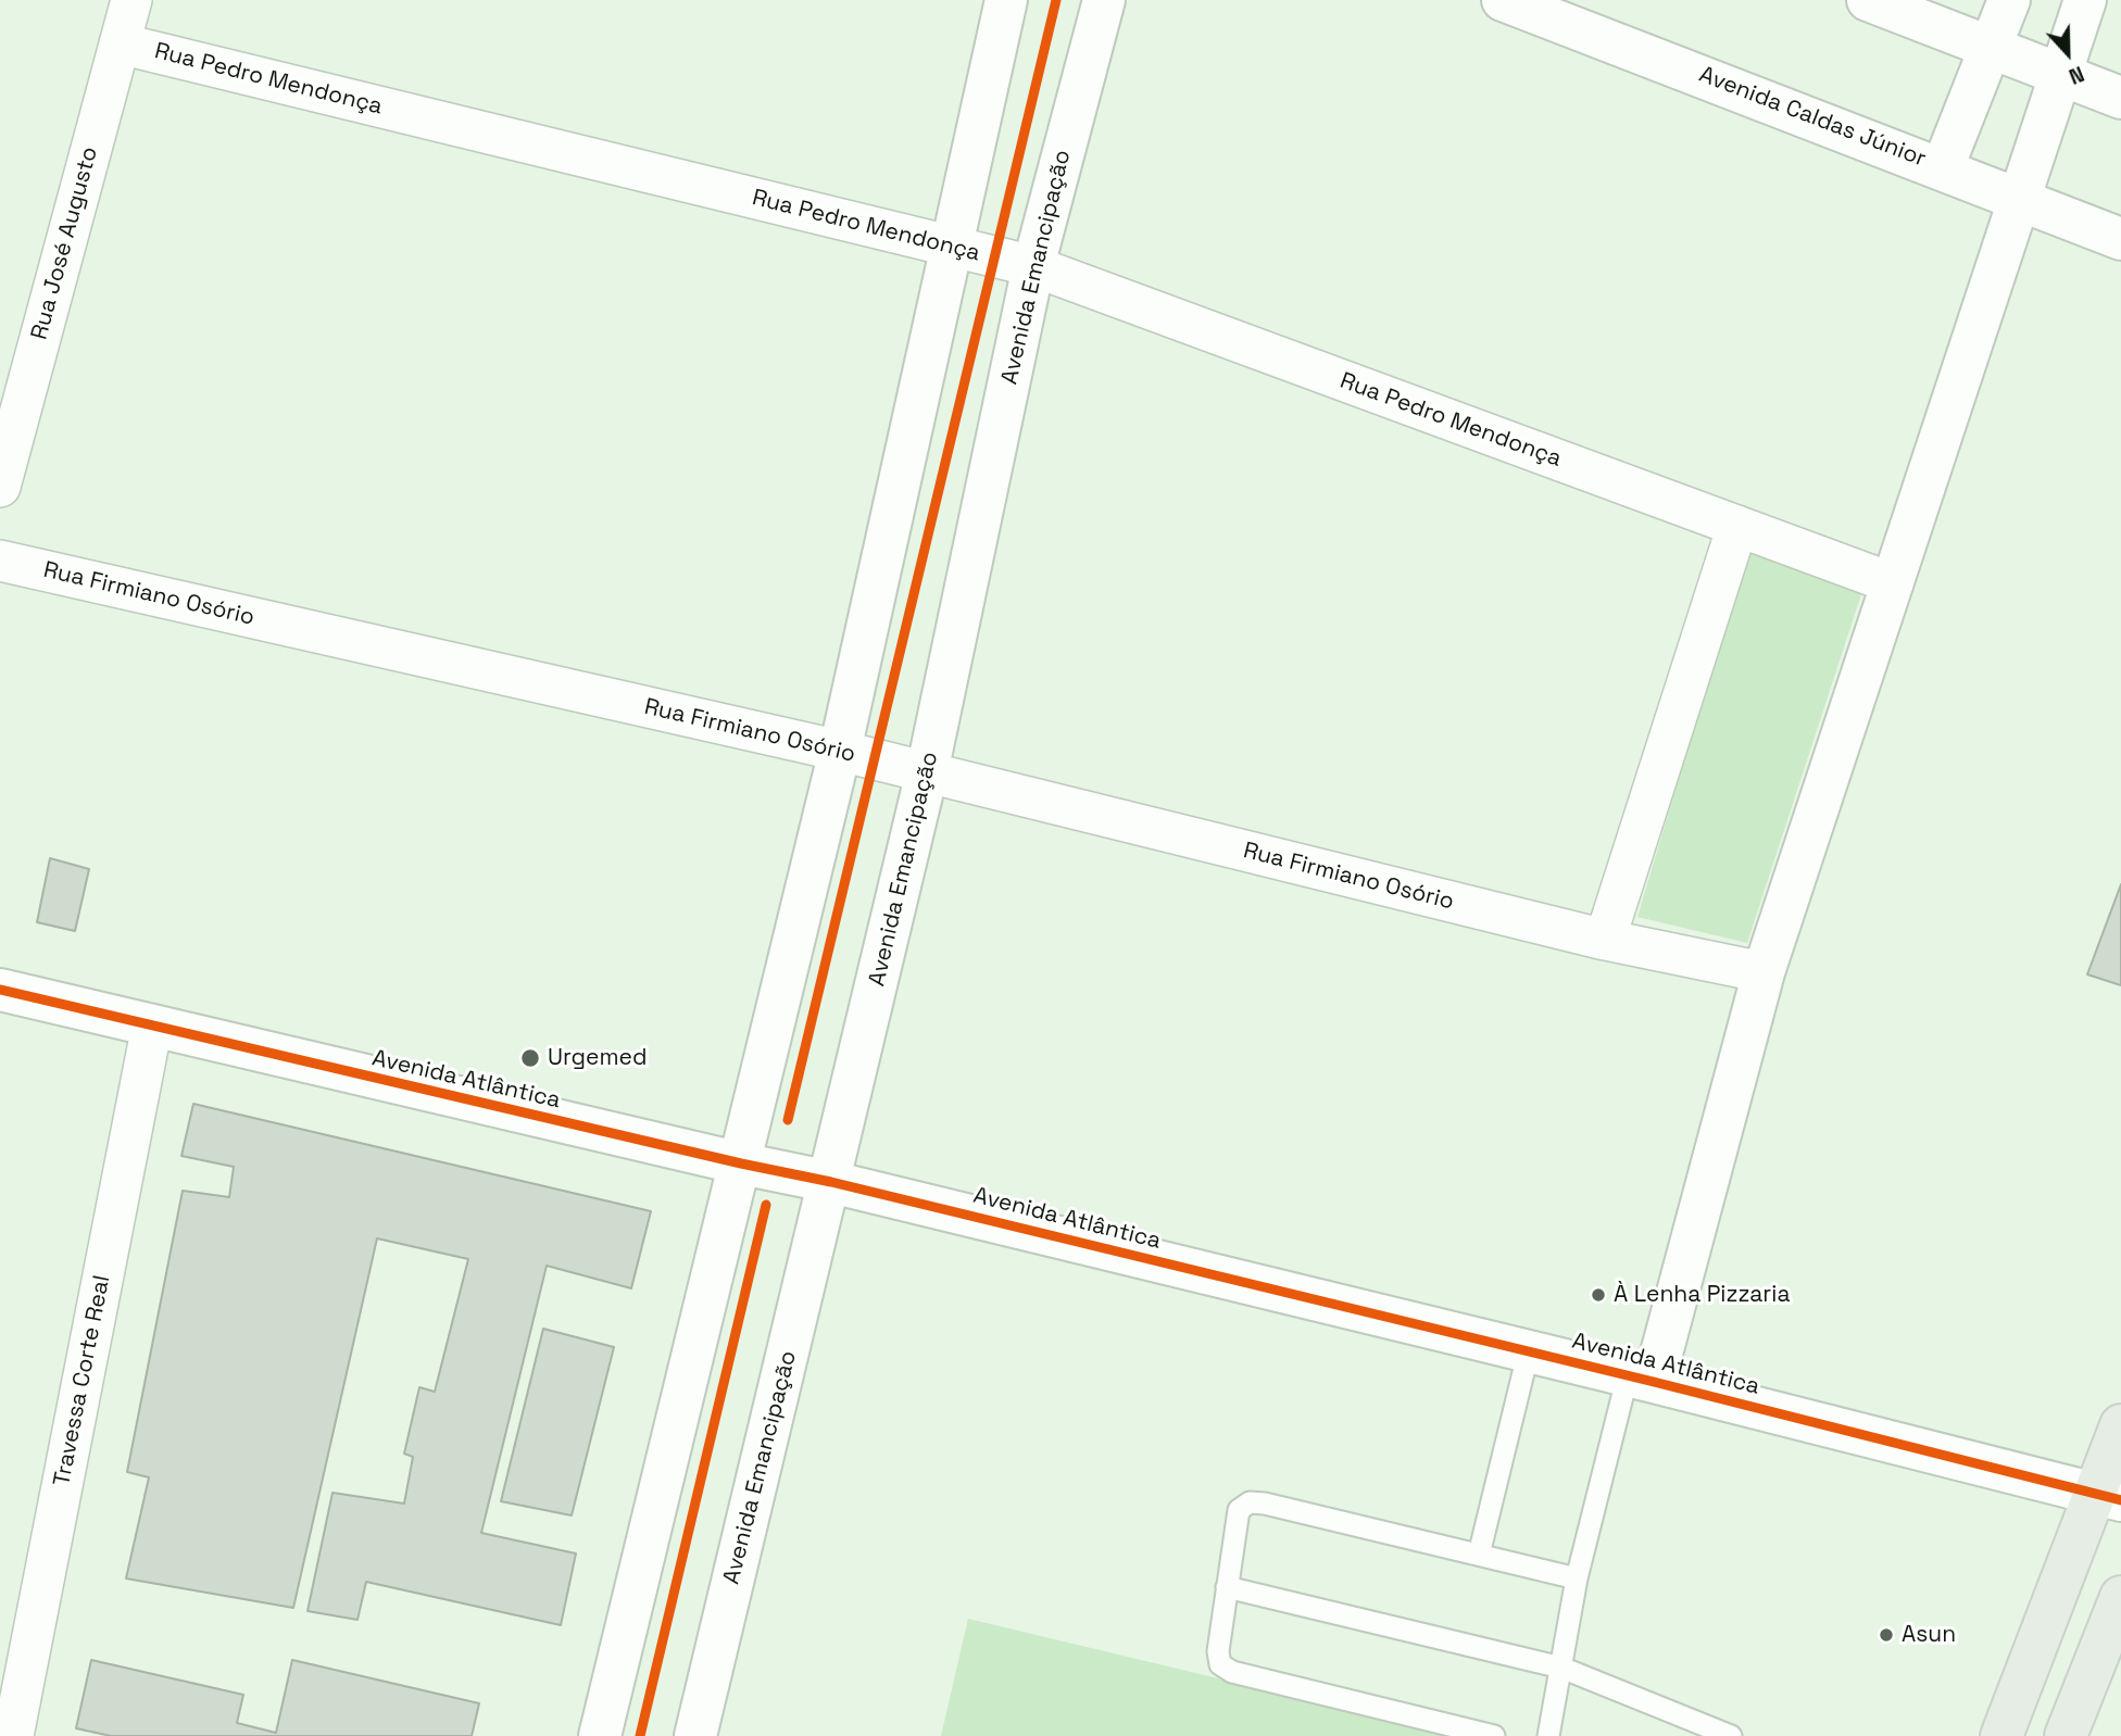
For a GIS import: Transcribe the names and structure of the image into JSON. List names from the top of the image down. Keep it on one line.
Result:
{"streets":{"main road":["Avenida Caldas Júnior","Avenida Emancipação","Avenida Atlântica"],"street":["Rua Pedro Mendonça","Rua José Augusto","Rua Firmiano Osório","Travessa Corte Real"]},"crossings":[["Rua Pedro Mendonça","Rua José Augusto"],["Rua Pedro Mendonça","Avenida Emancipação"],["Avenida Emancipação","Rua Firmiano Osório"],["Avenida Emancipação","Avenida Atlântica"],["Avenida Atlântica","Travessa Corte Real"]],"places":["Urgemed","À Lenha Pizzaria","Asun"],"north":"bottom"}
